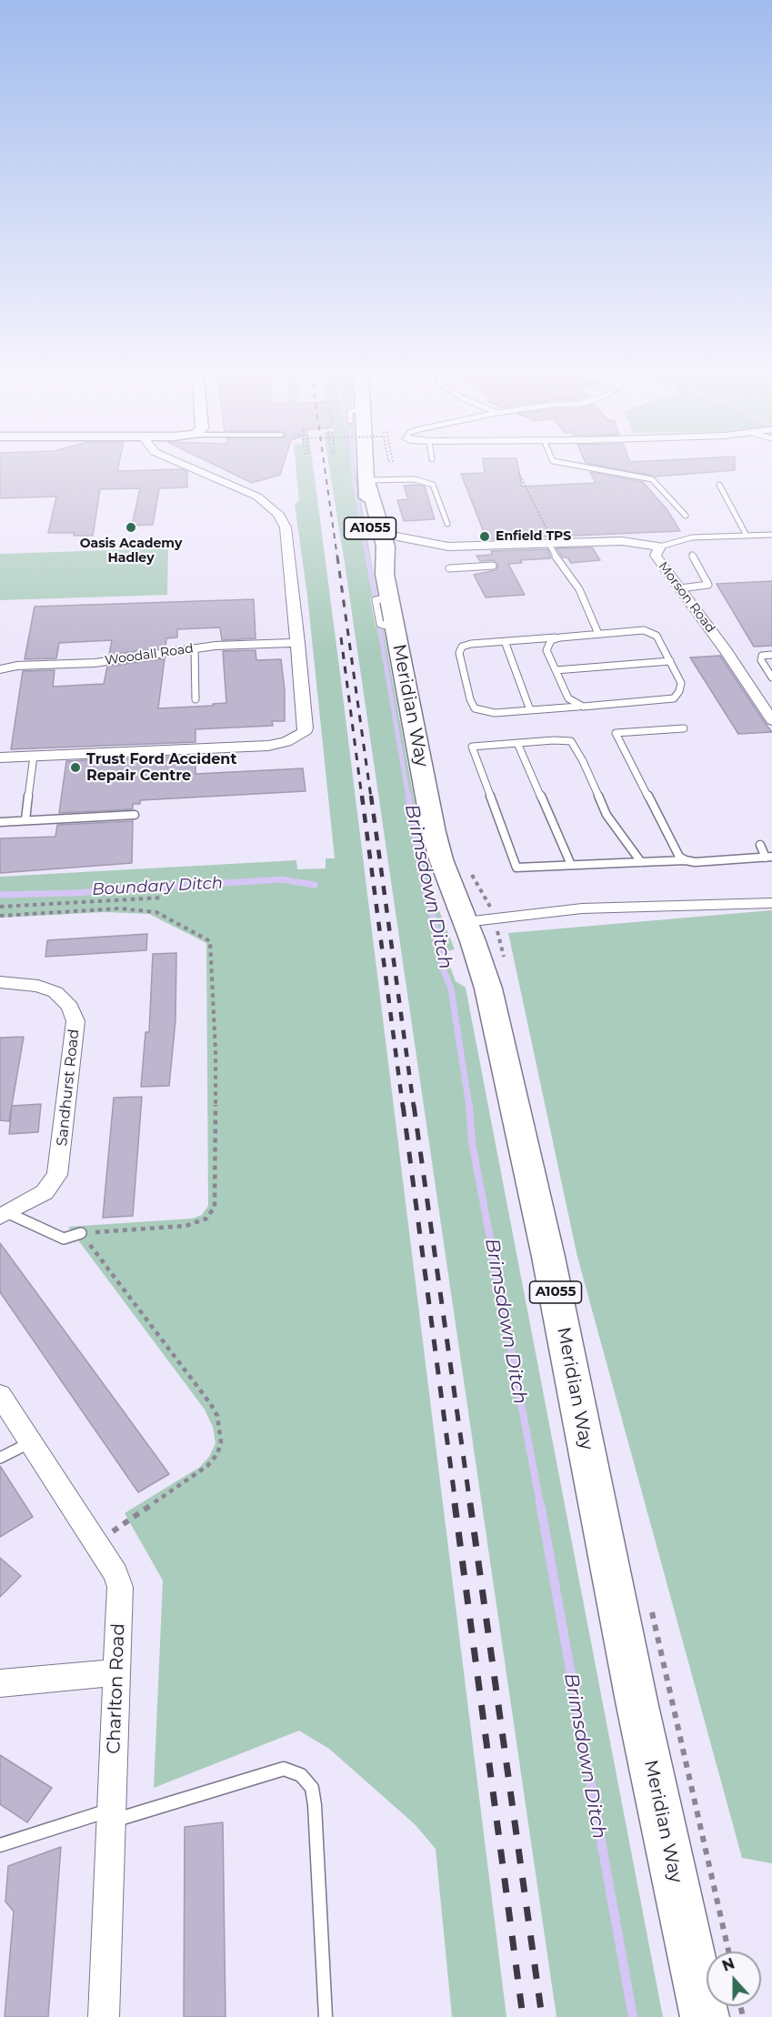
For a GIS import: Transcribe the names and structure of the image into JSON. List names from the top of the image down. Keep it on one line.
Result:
{"streets":{"main road":["A1055","Meridian Way"],"street":["Morson Road","Woodall Road","Sandhurst Road","Charlton Road"]},"crossings":[["Morson Road","Meridian Way"]],"water":["Boundary Ditch","Brimsdown Ditch"],"places":["Oasis Academy Hadley","Enfield TPS","Trust Ford Accident Repair Centre"],"north":"top"}
